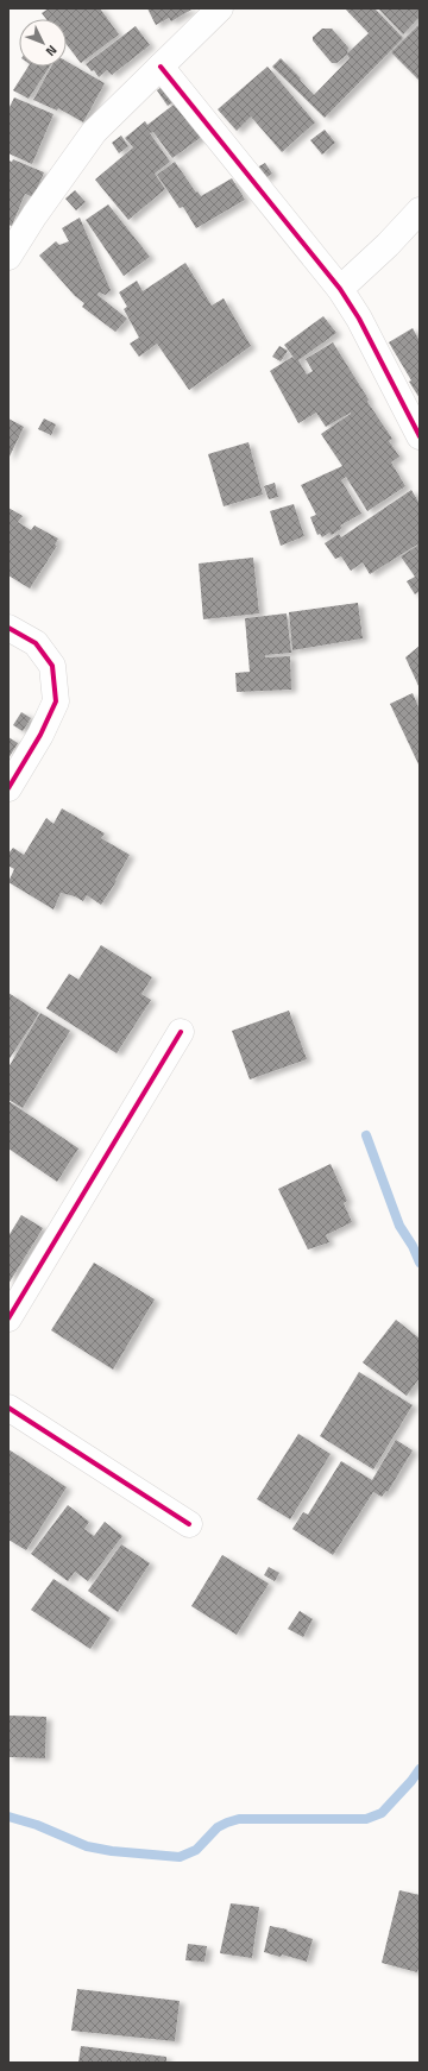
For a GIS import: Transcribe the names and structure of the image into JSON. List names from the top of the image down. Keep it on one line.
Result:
{"north":"bottom right"}
